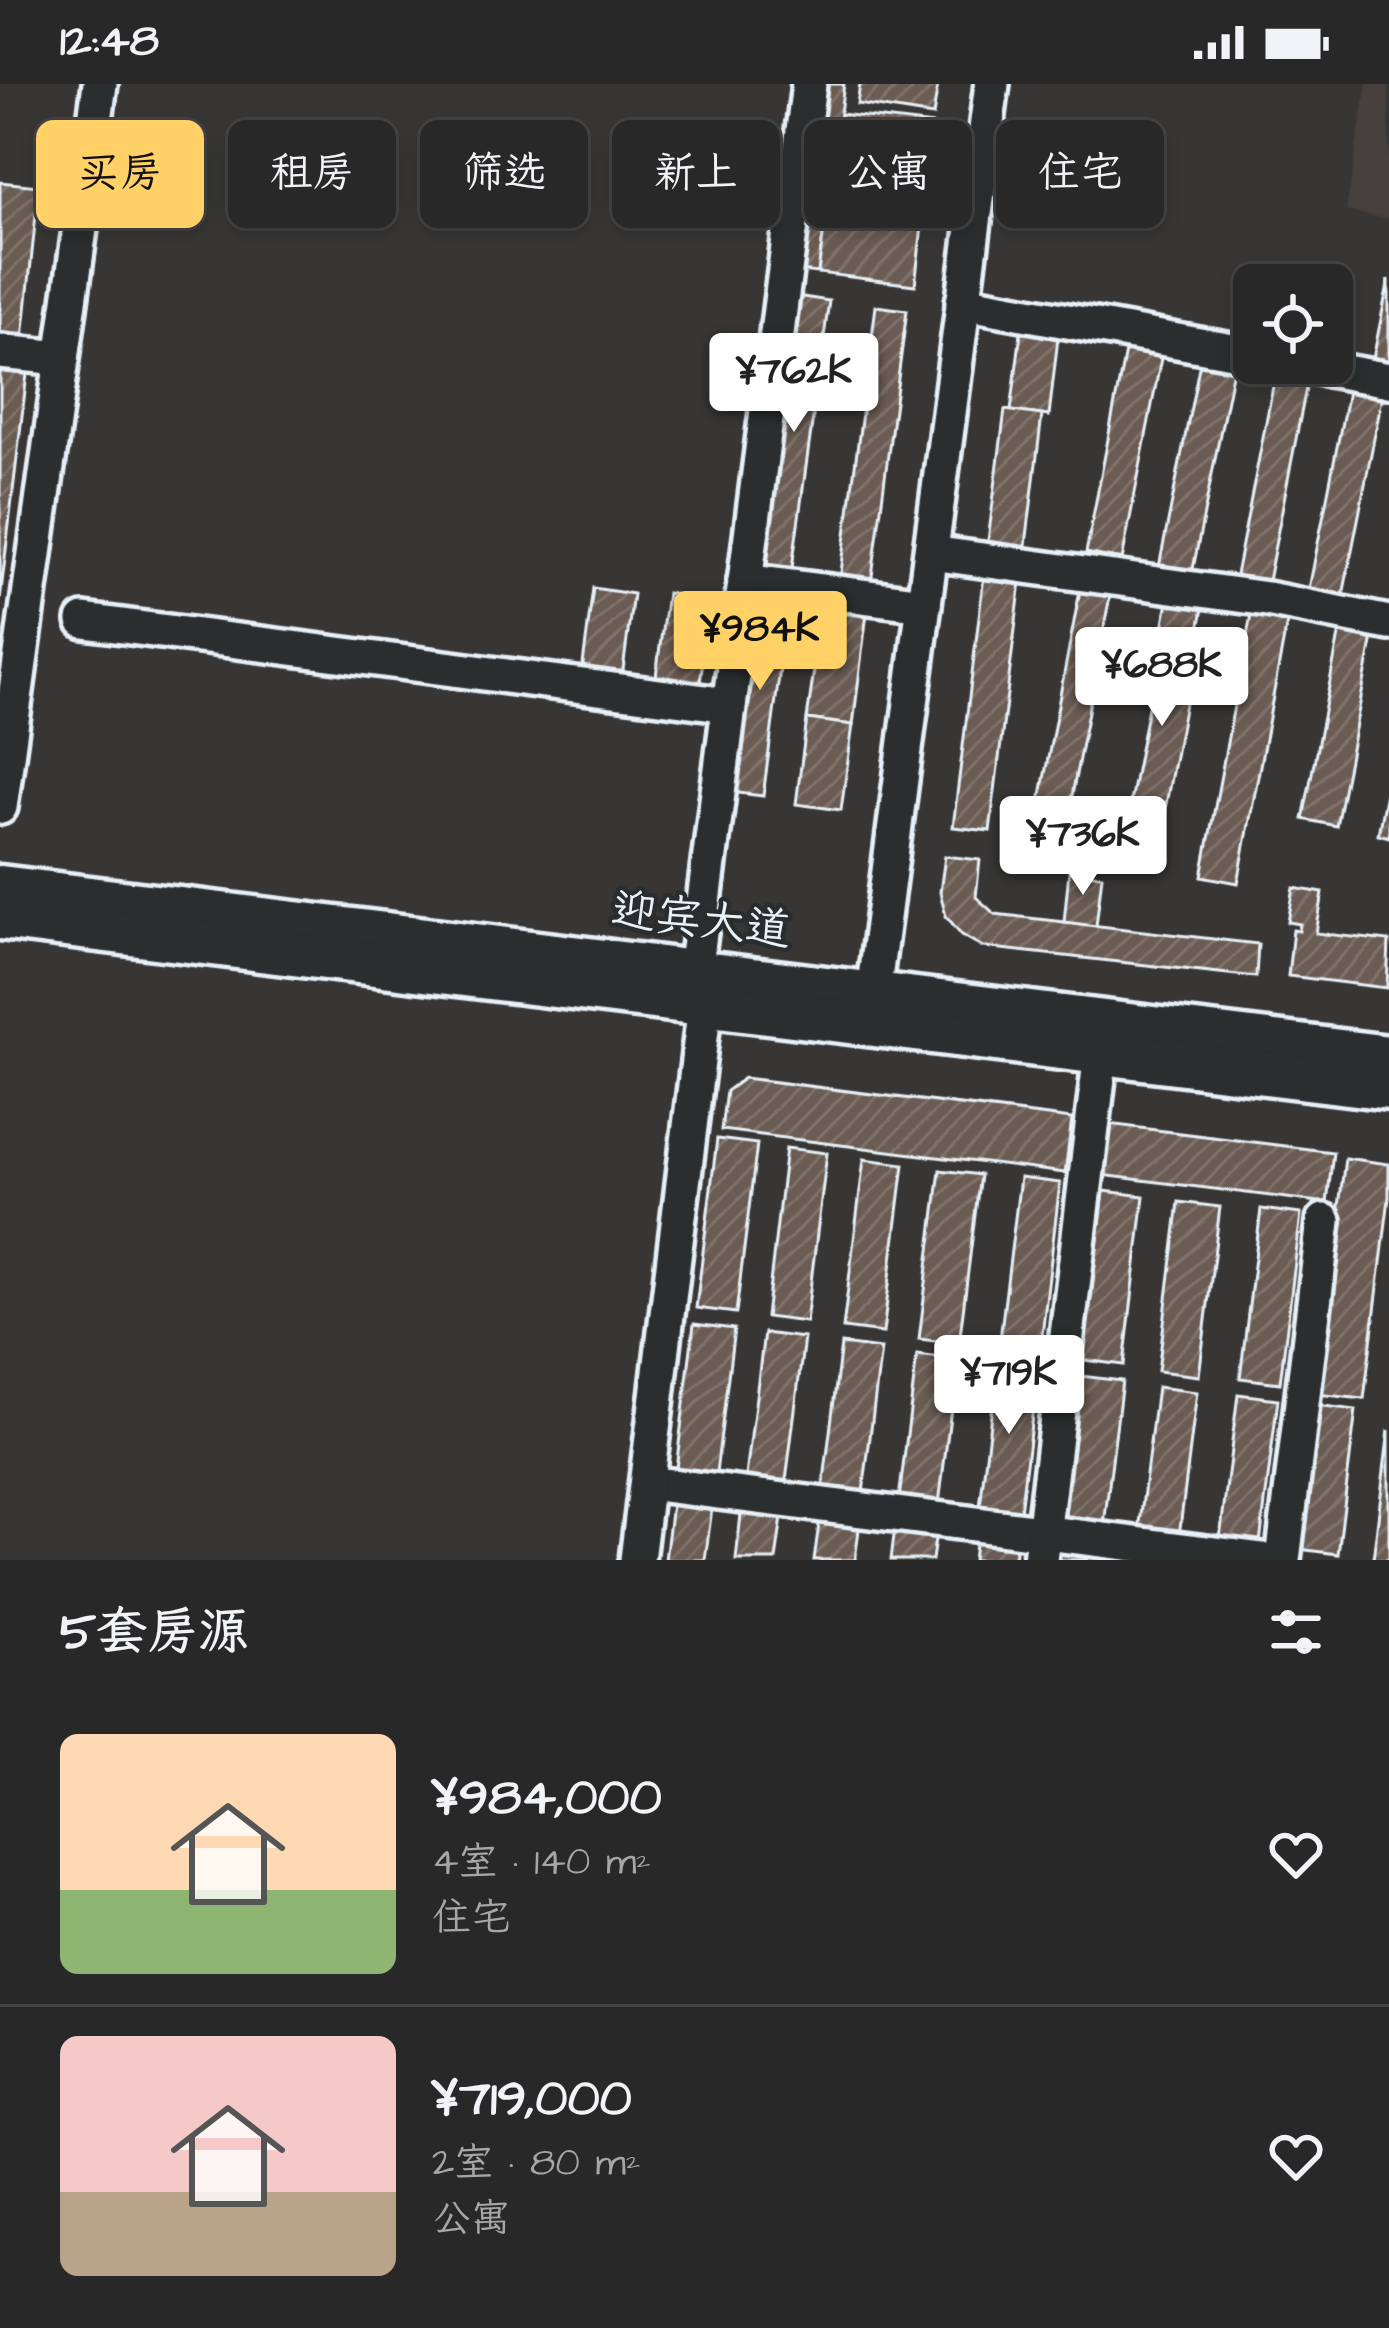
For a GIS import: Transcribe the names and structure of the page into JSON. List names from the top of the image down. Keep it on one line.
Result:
{"streets":{"main road":["迎宾大道"]},"page":{"status":"12:48","chip":["买房","租房","筛选","新上","公寓","住宅"],"price":["¥762K","¥984K","¥688K","¥736K","¥719K"],"heading":"5套房源","list":[{"name":"¥984,000","note":"4室 · 140 m² · 住宅"},{"name":"¥719,000","note":"2室 · 80 m² · 公寓"}]}}
